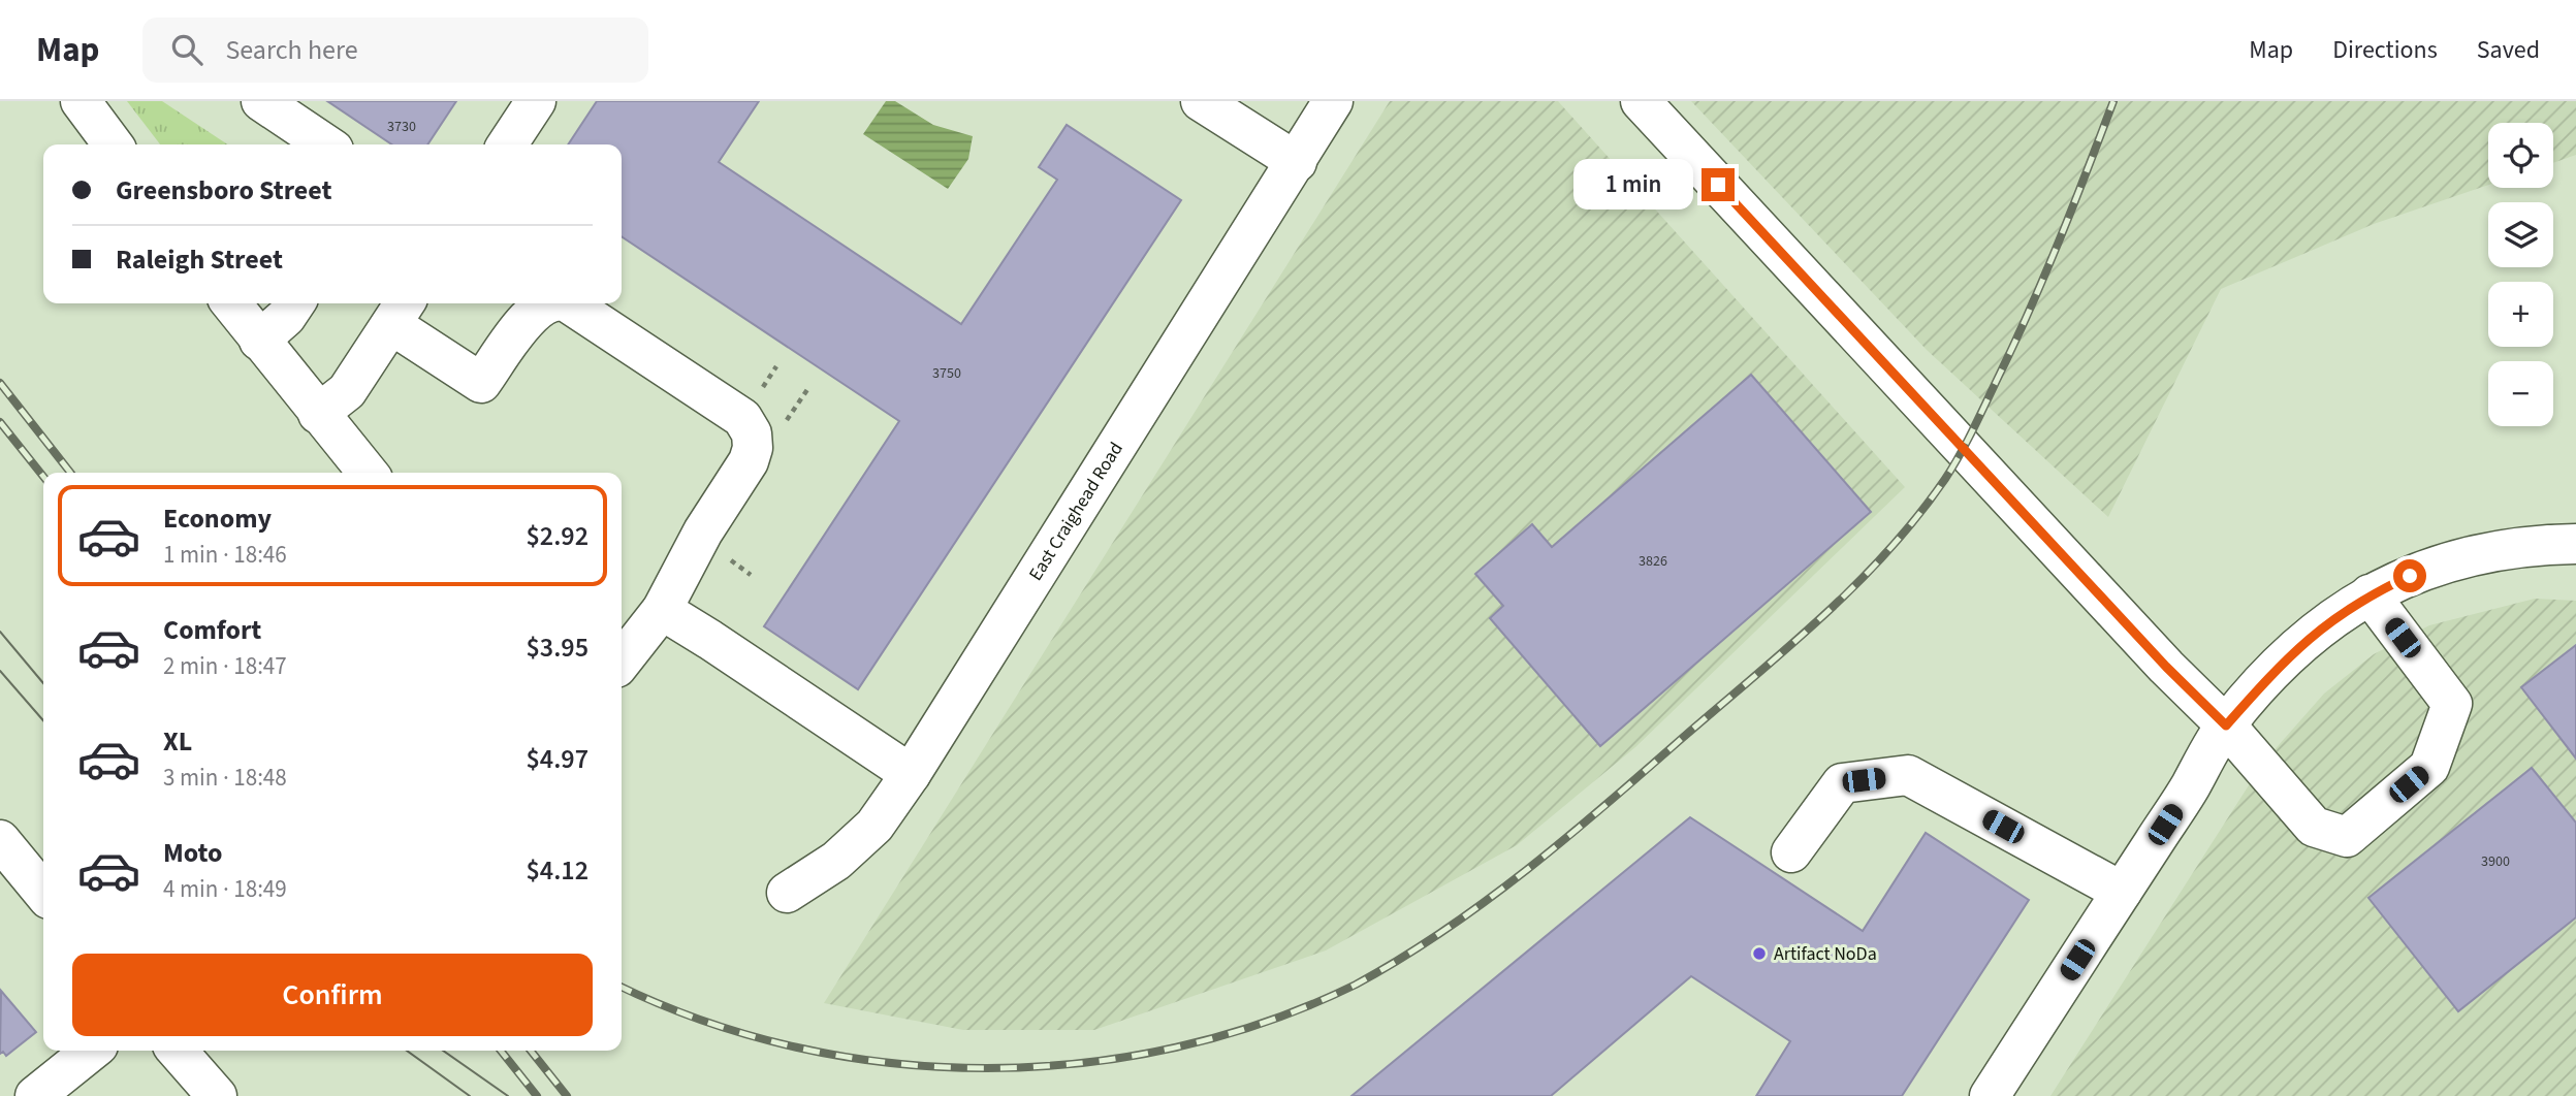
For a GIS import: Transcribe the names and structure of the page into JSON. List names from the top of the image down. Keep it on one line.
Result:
{"streets":{"street":["East Craighead Road"]},"places":["Artifact NoDa"],"house_numbers":["3730","3750","3826","3900"],"page":{"header":"Map","search":"Search here","nav":["Map","Directions","Saved"],"map_buttons":["+","−"],"banner":["Greensboro Street","Raleigh Street"],"bubble":"1 min","list":[{"name":"Economy","note":"1 min · 18:46","value":"$2.92"},{"name":"Comfort","note":"2 min · 18:47","value":"$3.95"},{"name":"XL","note":"3 min · 18:48","value":"$4.97"},{"name":"Moto","note":"4 min · 18:49","value":"$4.12"}],"buttons":"Confirm"}}
